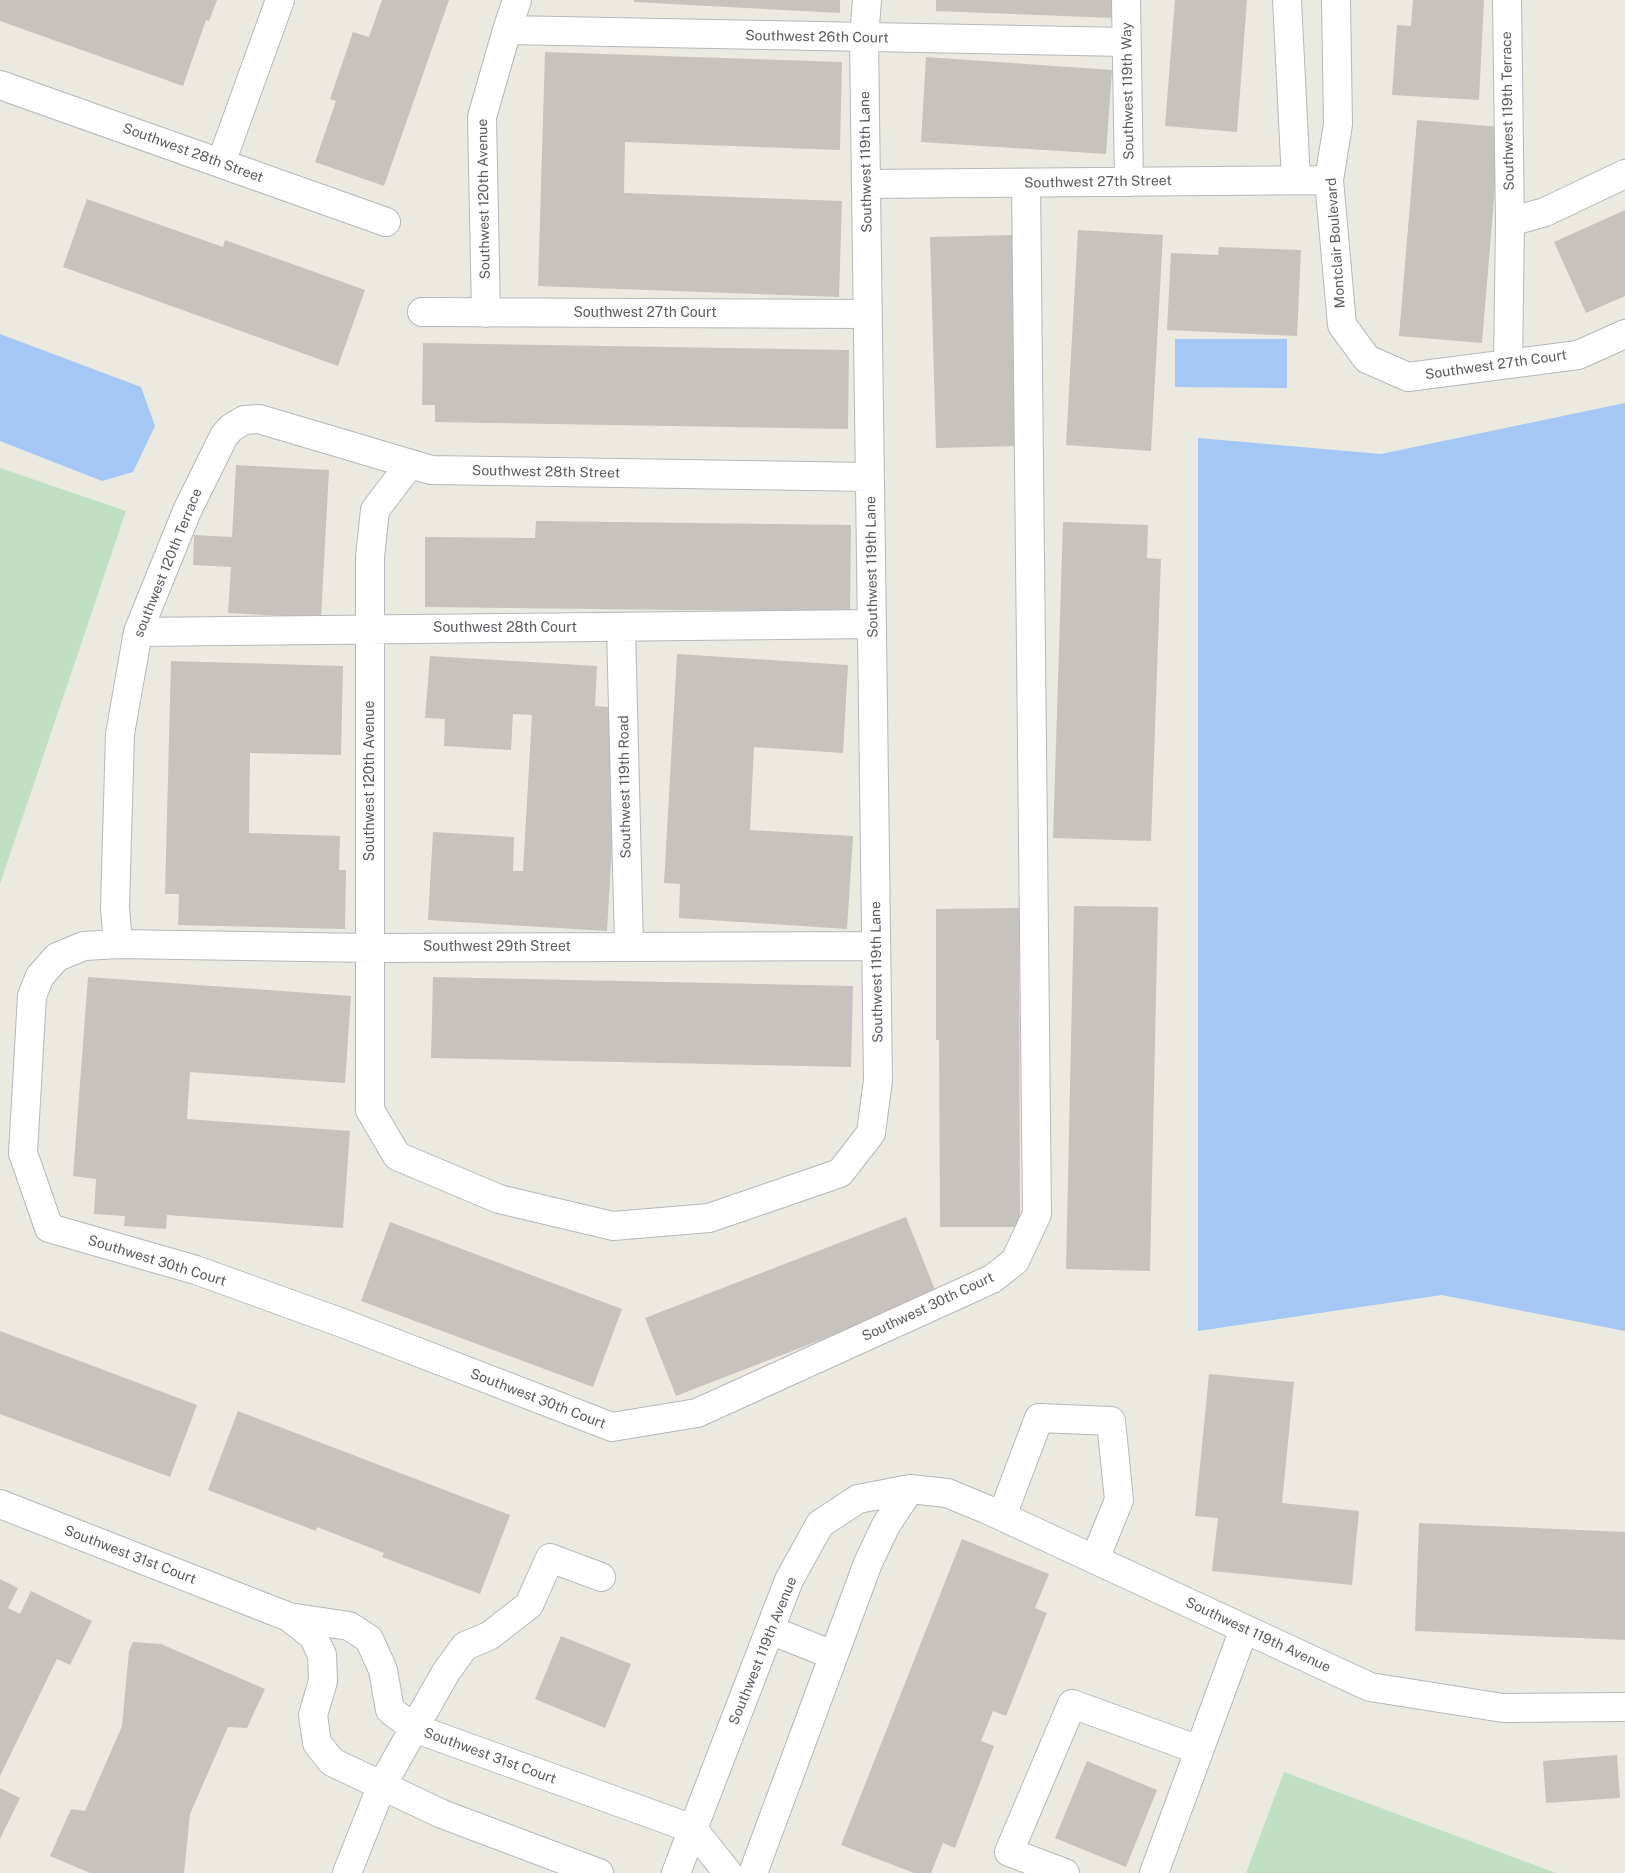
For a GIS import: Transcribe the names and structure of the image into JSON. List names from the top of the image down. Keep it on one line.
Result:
{"streets":{"street":["Southwest 26th Court","Southwest 119th Way","Southwest 119th Terrace","Southwest 28th Street","Southwest 119th Lane","Southwest 27th Street","Southwest 120th Avenue","Montclair Boulevard","Southwest 27th Court","southwest 120th Terrace","Southwest 28th Court","Southwest 119th Road","Southwest 29th Street","Southwest 30th Court","Southwest 31st Court","Southwest 119th Avenue"]},"crossings":[["Southwest 26th Court","Southwest 119th Way"],["Southwest 26th Court","Southwest 119th Lane"],["Southwest 26th Court","Southwest 120th Avenue"],["Southwest 119th Way","Southwest 27th Street"],["Southwest 119th Terrace","Southwest 27th Court"],["Southwest 28th Street","Southwest 119th Lane"],["Southwest 28th Street","Southwest 120th Avenue"],["Southwest 28th Street","southwest 120th Terrace"],["Southwest 119th Lane","Southwest 27th Street"],["Southwest 119th Lane","Southwest 120th Avenue"],["Southwest 119th Lane","Southwest 27th Court"],["Southwest 119th Lane","Southwest 28th Court"],["Southwest 119th Lane","Southwest 29th Street"],["Southwest 27th Street","Montclair Boulevard"],["Southwest 27th Street","Southwest 30th Court"],["Southwest 120th Avenue","Southwest 27th Court"],["Southwest 120th Avenue","Southwest 28th Court"],["Southwest 120th Avenue","Southwest 29th Street"],["Montclair Boulevard","Southwest 27th Court"],["southwest 120th Terrace","Southwest 28th Court"],["southwest 120th Terrace","Southwest 29th Street"],["southwest 120th Terrace","Southwest 30th Court"],["Southwest 28th Court","Southwest 119th Road"],["Southwest 119th Road","Southwest 29th Street"],["Southwest 29th Street","Southwest 30th Court"],["Southwest 31st Court","Southwest 119th Avenue"]]}
